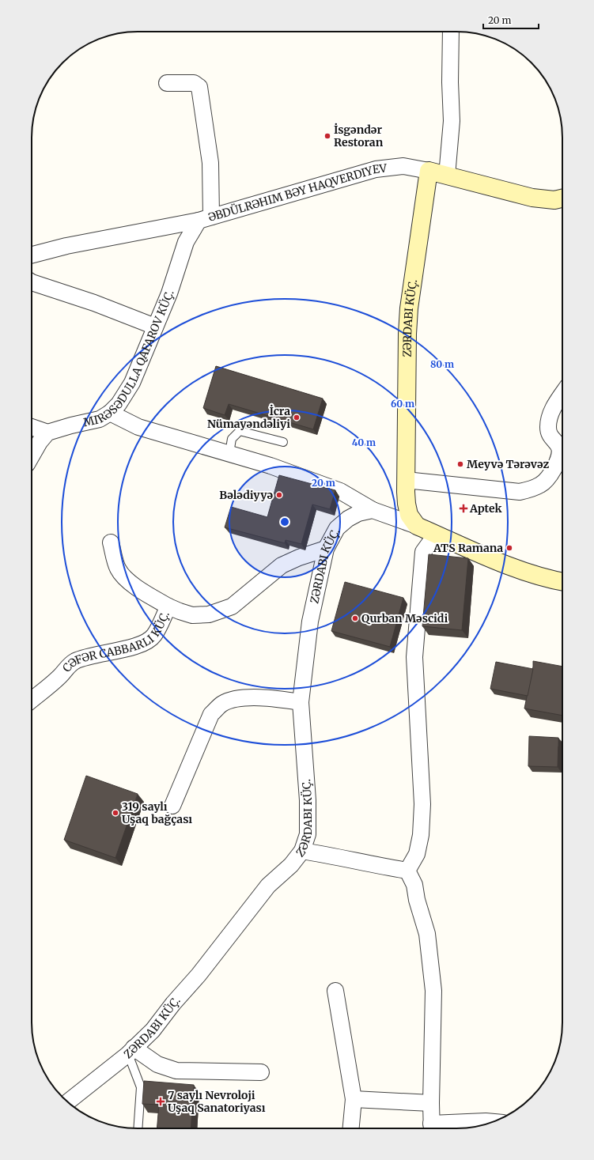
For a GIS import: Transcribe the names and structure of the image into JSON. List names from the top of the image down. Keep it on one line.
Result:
{"streets":{"street":["ƏBDÜLRƏHIM BƏY HAQVERDIYEV","ZƏRDABI KÜÇ.","MIRƏSƏDULLA QAFAROV KÜÇ."]},"crossings":[["ƏBDÜLRƏHIM BƏY HAQVERDIYEV","ZƏRDABI KÜÇ."],["ƏBDÜLRƏHIM BƏY HAQVERDIYEV","MIRƏSƏDULLA QAFAROV KÜÇ."]],"places":{"other":["İsgəndər Restoran","İcra Nümayəndəliyi","Meyvə Tərəvəz","Bələdiyyə","ATS Ramana","Qurban Məscidi","319 saylı Uşaq bağçası"],"health":["Aptek","7 saylı Nevroloji Uşaq Sanatoriyası"]},"scale_bar":"20 m","rings":["80 m","60 m","40 m","20 m"]}
